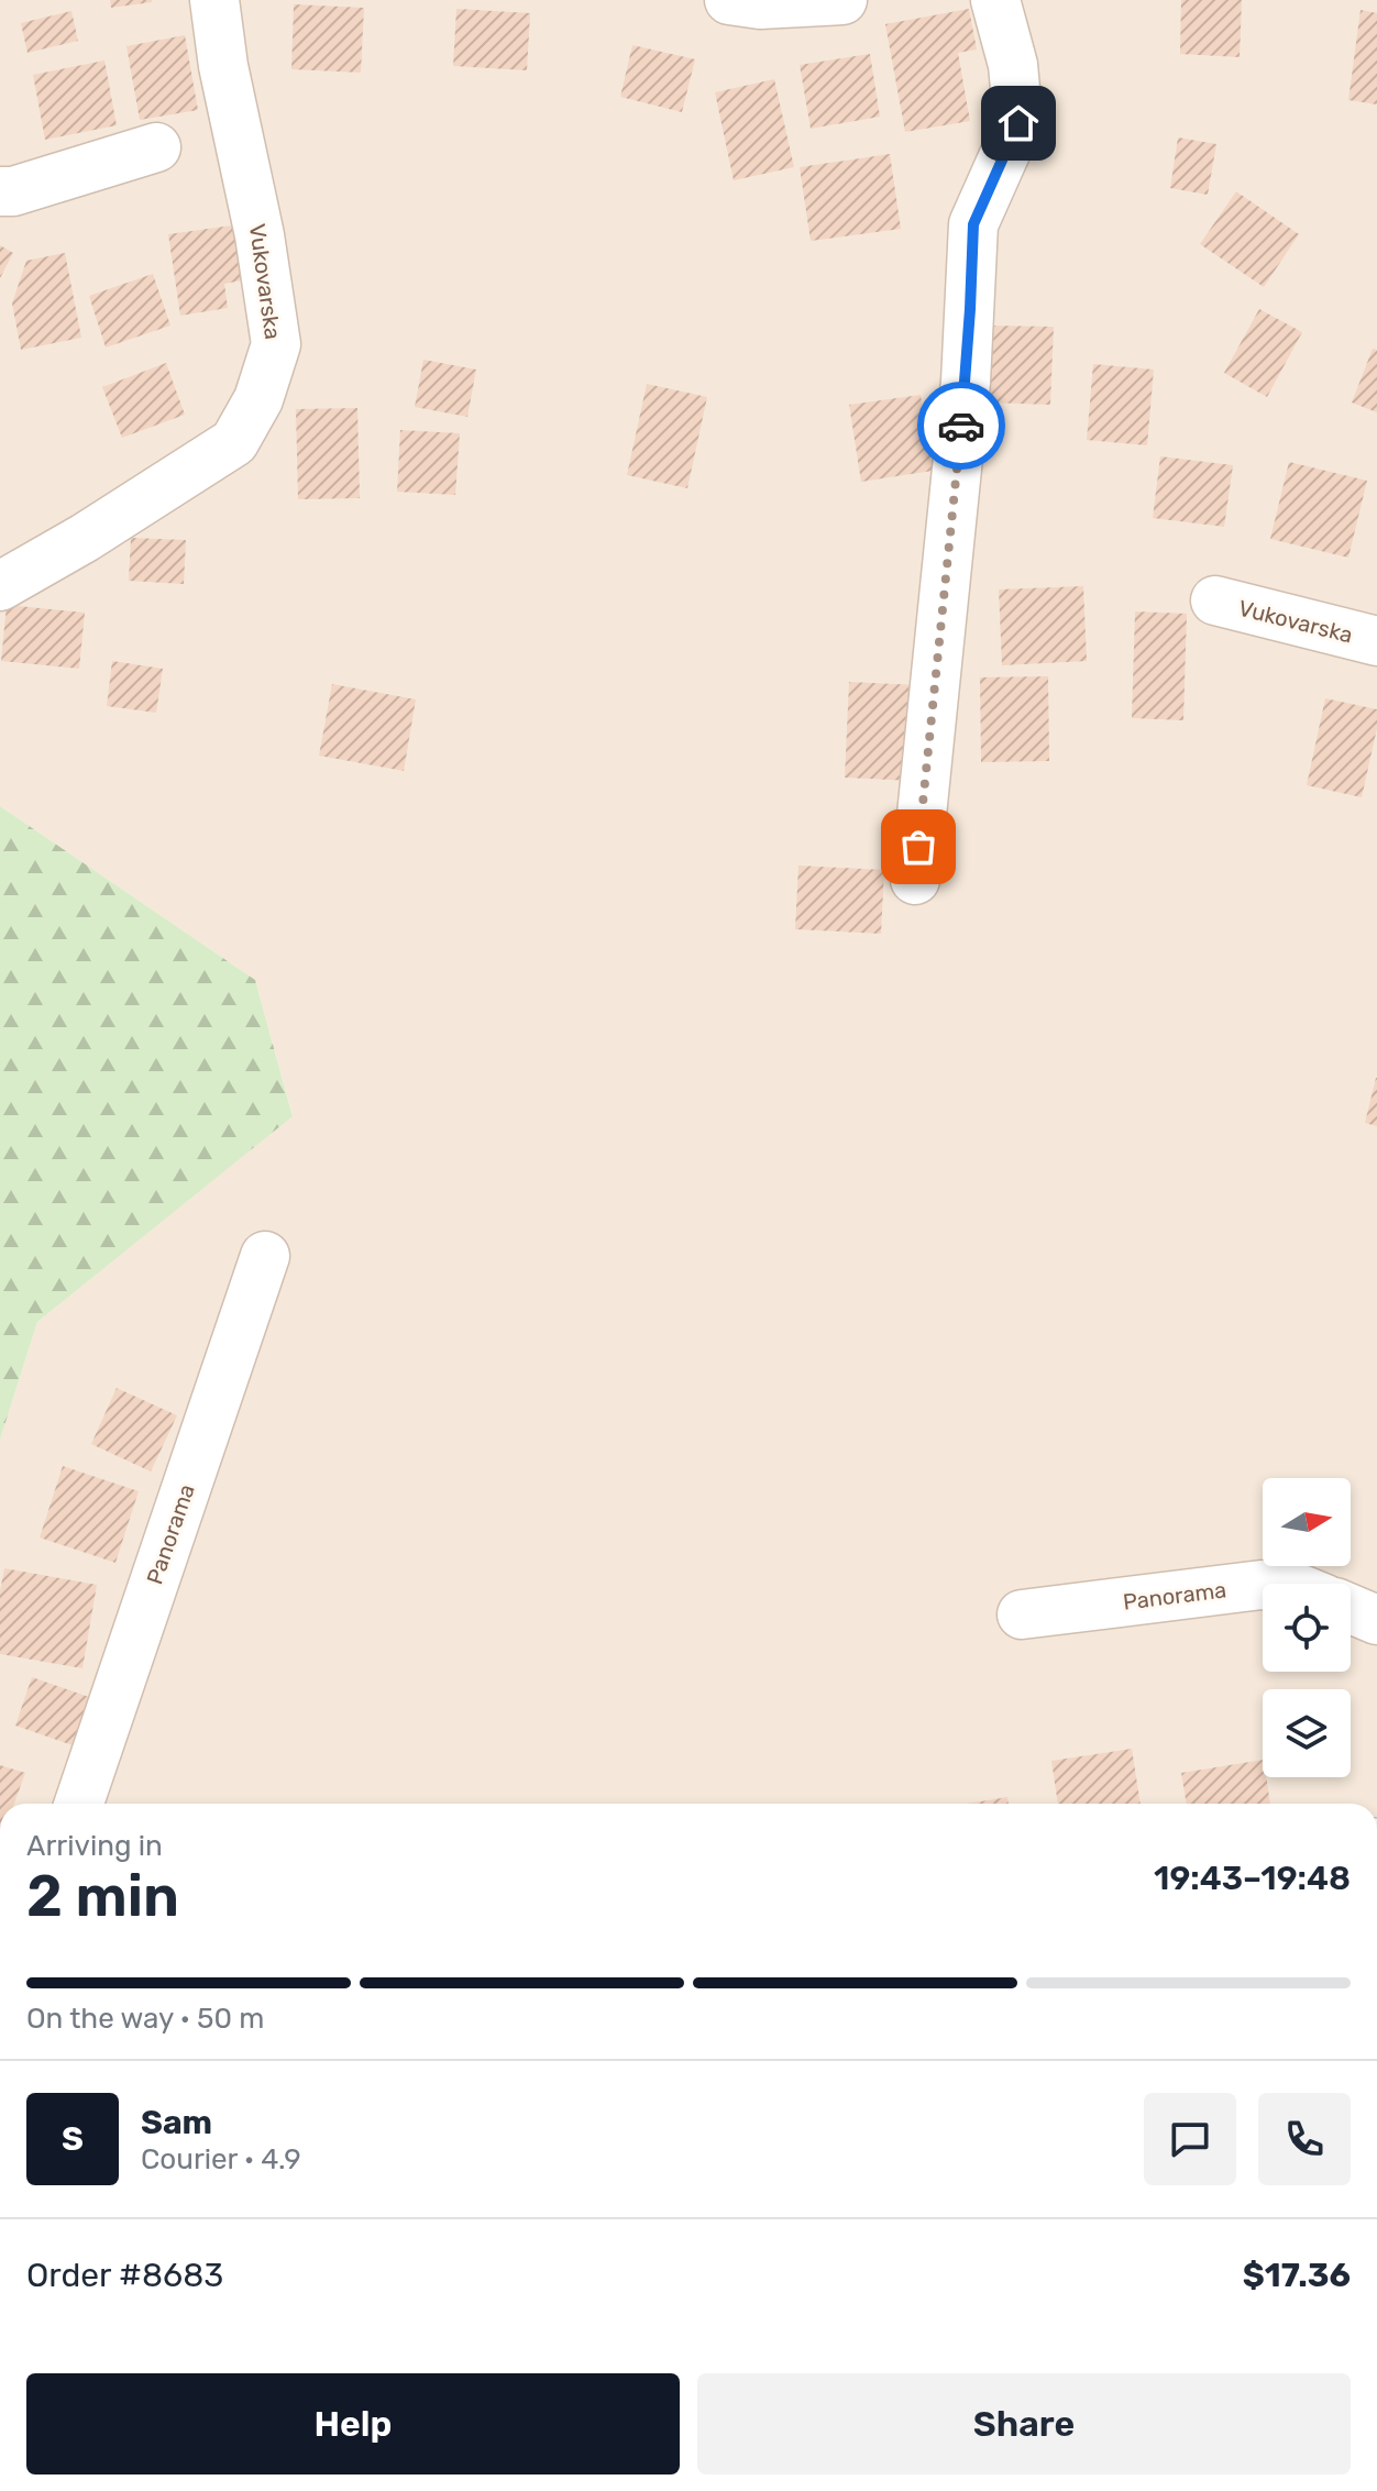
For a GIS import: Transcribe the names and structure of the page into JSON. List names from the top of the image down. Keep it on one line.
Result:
{"streets":{"street":["Vukovarska","Panorama"]},"north":"right","page":{"heading":["2 min","Arriving in","19:43–19:48"],"panel":["Sam","Courier · 4.9","Order #8683","$17.36"],"bar":"On the way · 50 m","round":"S","buttons":["Help","Share"]}}
